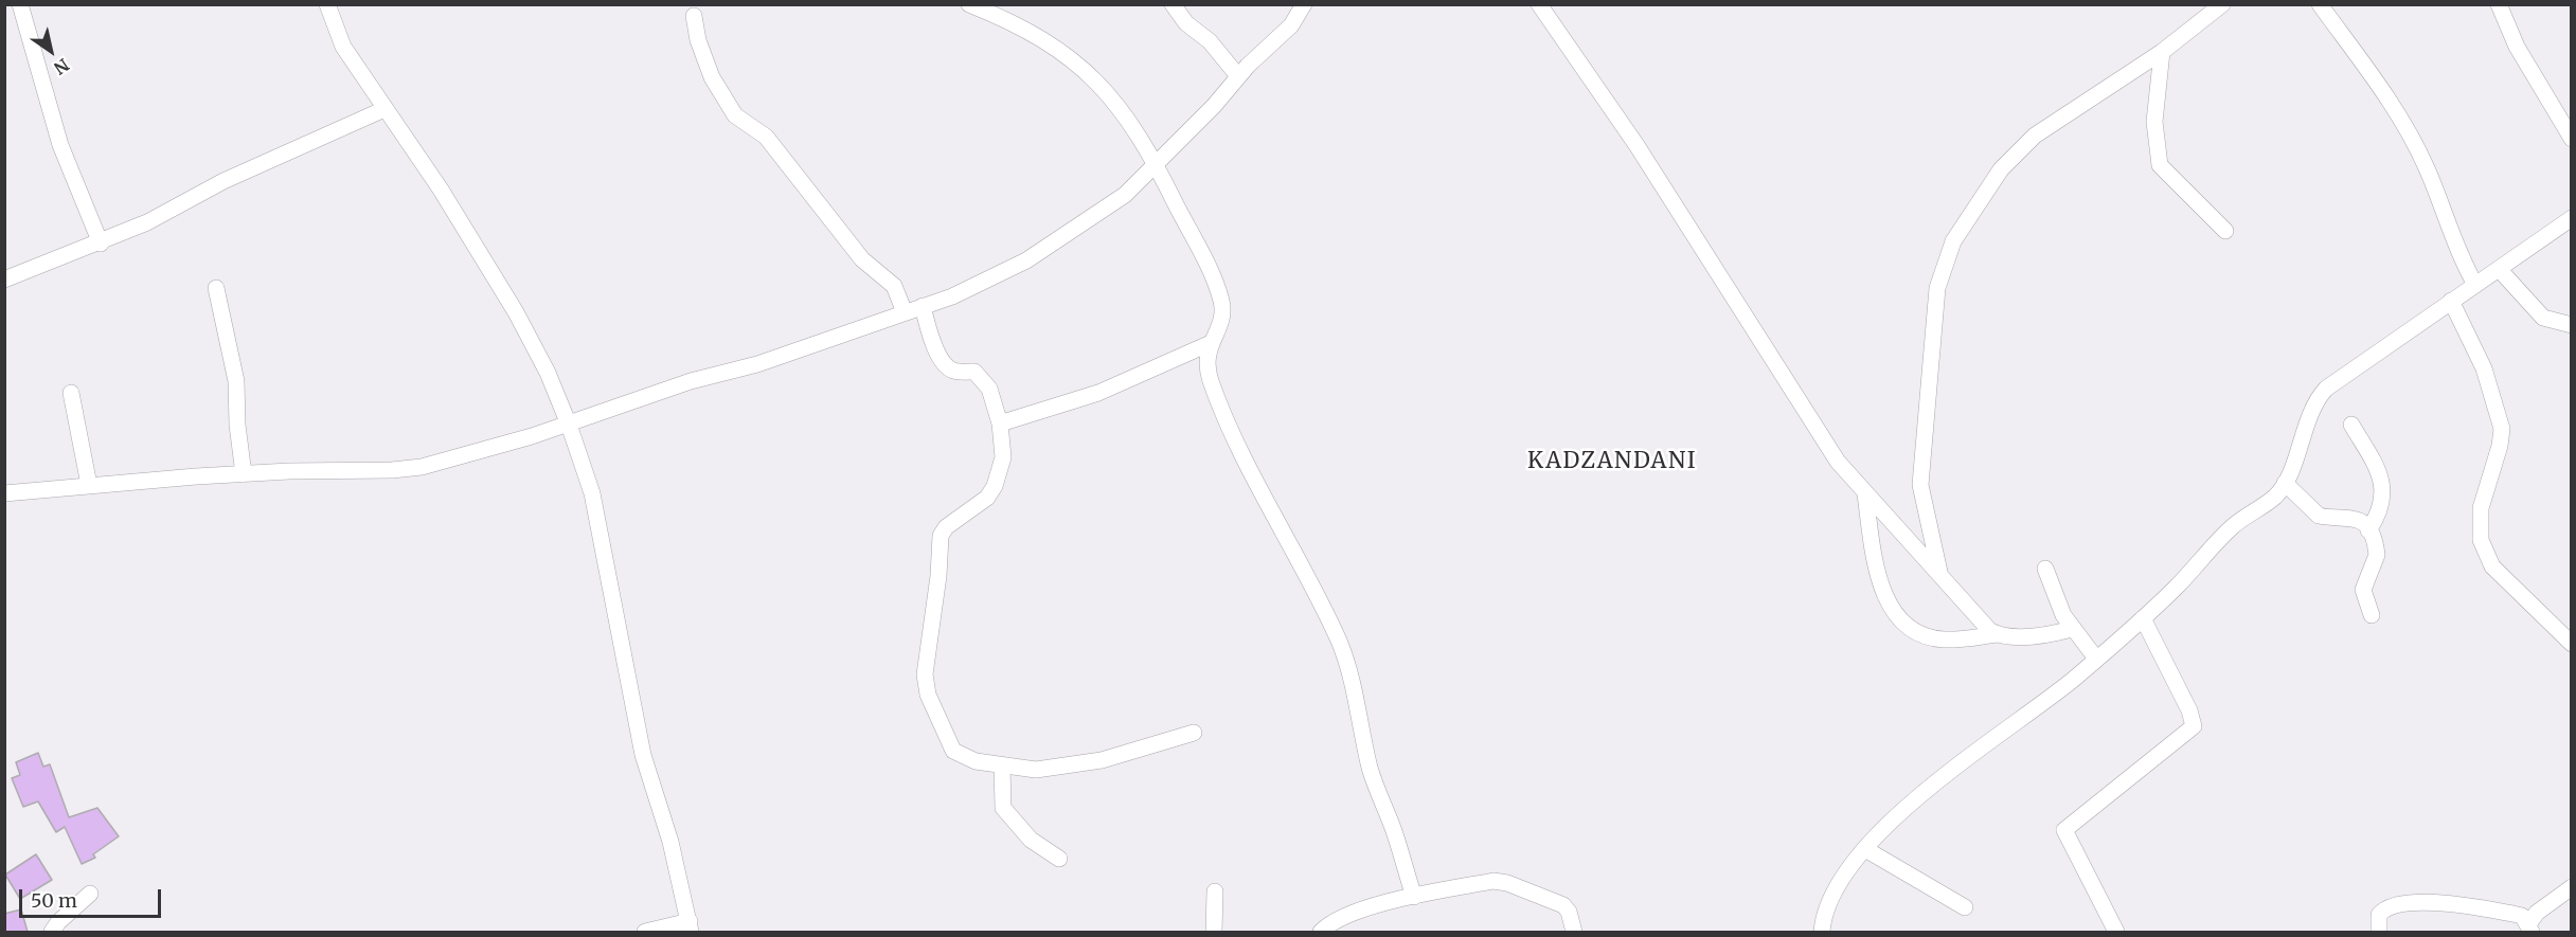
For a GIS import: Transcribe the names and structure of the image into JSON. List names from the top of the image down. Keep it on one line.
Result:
{"districts":["KADZANDANI"],"scale_bar":"50 m","north":"bottom right"}
